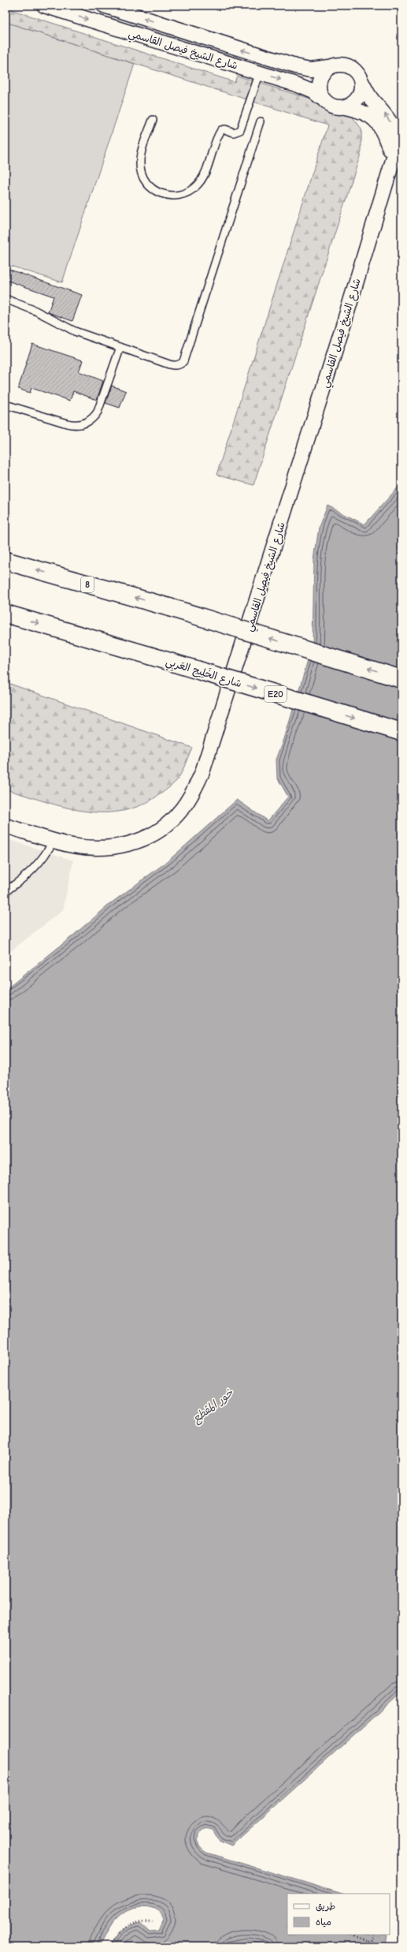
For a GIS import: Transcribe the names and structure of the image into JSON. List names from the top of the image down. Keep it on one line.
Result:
{"streets":{"highway":["8","شارع الخَلِيج العَربِي","E20"],"street":["شارع الشيخ فيصل القاسمي"]},"water":["خور المقطع"],"legend":["طريق","مياه"]}
